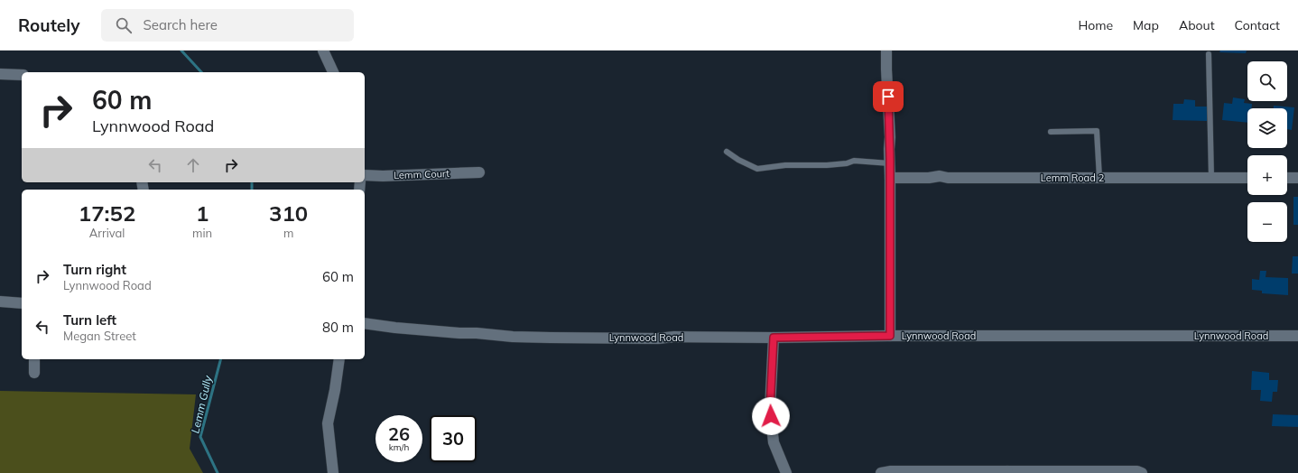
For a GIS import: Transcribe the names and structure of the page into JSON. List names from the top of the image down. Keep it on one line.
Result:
{"streets":{"street":["Lemm Court","Lemm Road 2","Lynnwood Road"]},"water":["Lemm Gully"],"page":{"header":"Routely","search":"Search here","nav":["Home","Map","About","Contact"],"map_buttons":["+","−"],"turn":["60 m","Lynnwood Road"],"eta":["17:52","Arrival","1","min","310","m"],"list":[{"name":"Turn right","note":"Lynnwood Road","value":"60 m"},{"name":"Turn left","note":"Megan Street","value":"80 m"}],"speed":"26 km/h","limit":"30"}}
